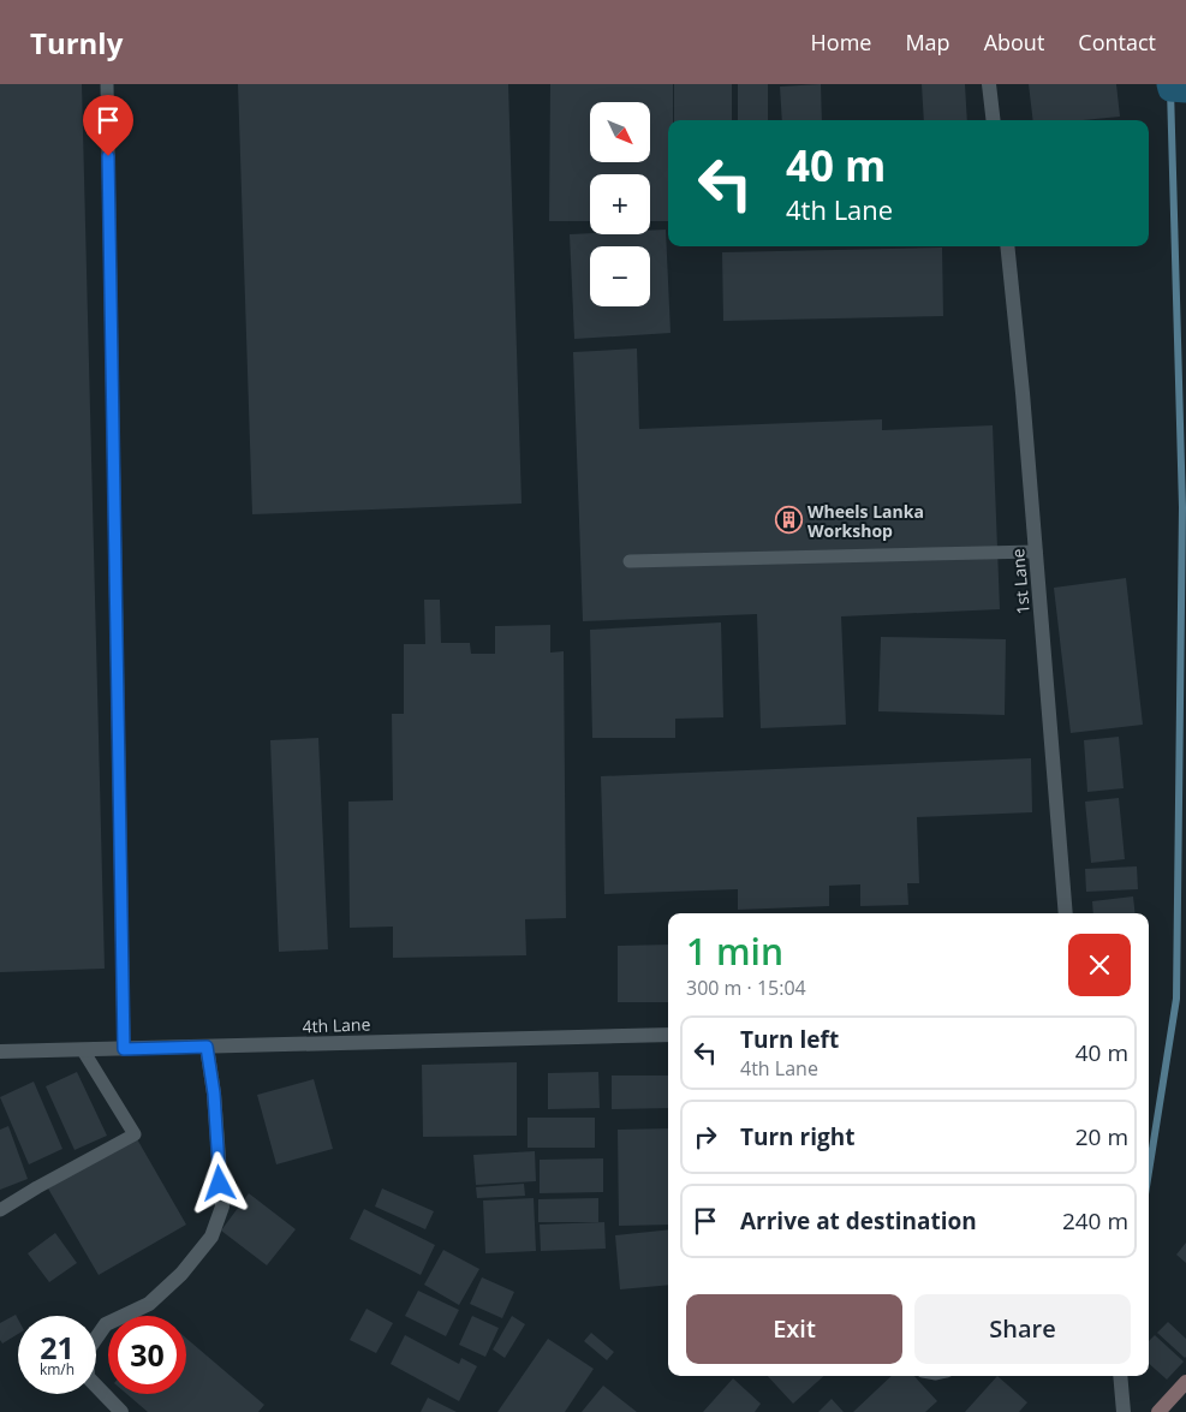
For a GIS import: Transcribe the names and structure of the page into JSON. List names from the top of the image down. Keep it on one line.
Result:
{"streets":{"street":["1st Lane","4th Lane"]},"places":{"building":["Wheels Lanka Workshop"]},"north":"bottom right","page":{"header":"Turnly","nav":["Home","Map","About","Contact"],"map_buttons":["+","−"],"turn":["40 m","4th Lane"],"heading":["1 min","300 m · 15:04"],"list":[{"name":"Turn left","note":"4th Lane","value":"40 m"},{"name":"Turn right","value":"20 m"},{"name":"Arrive at destination","value":"240 m"}],"buttons":["Exit","Share"],"speed":"21 km/h","limit":"30"}}
